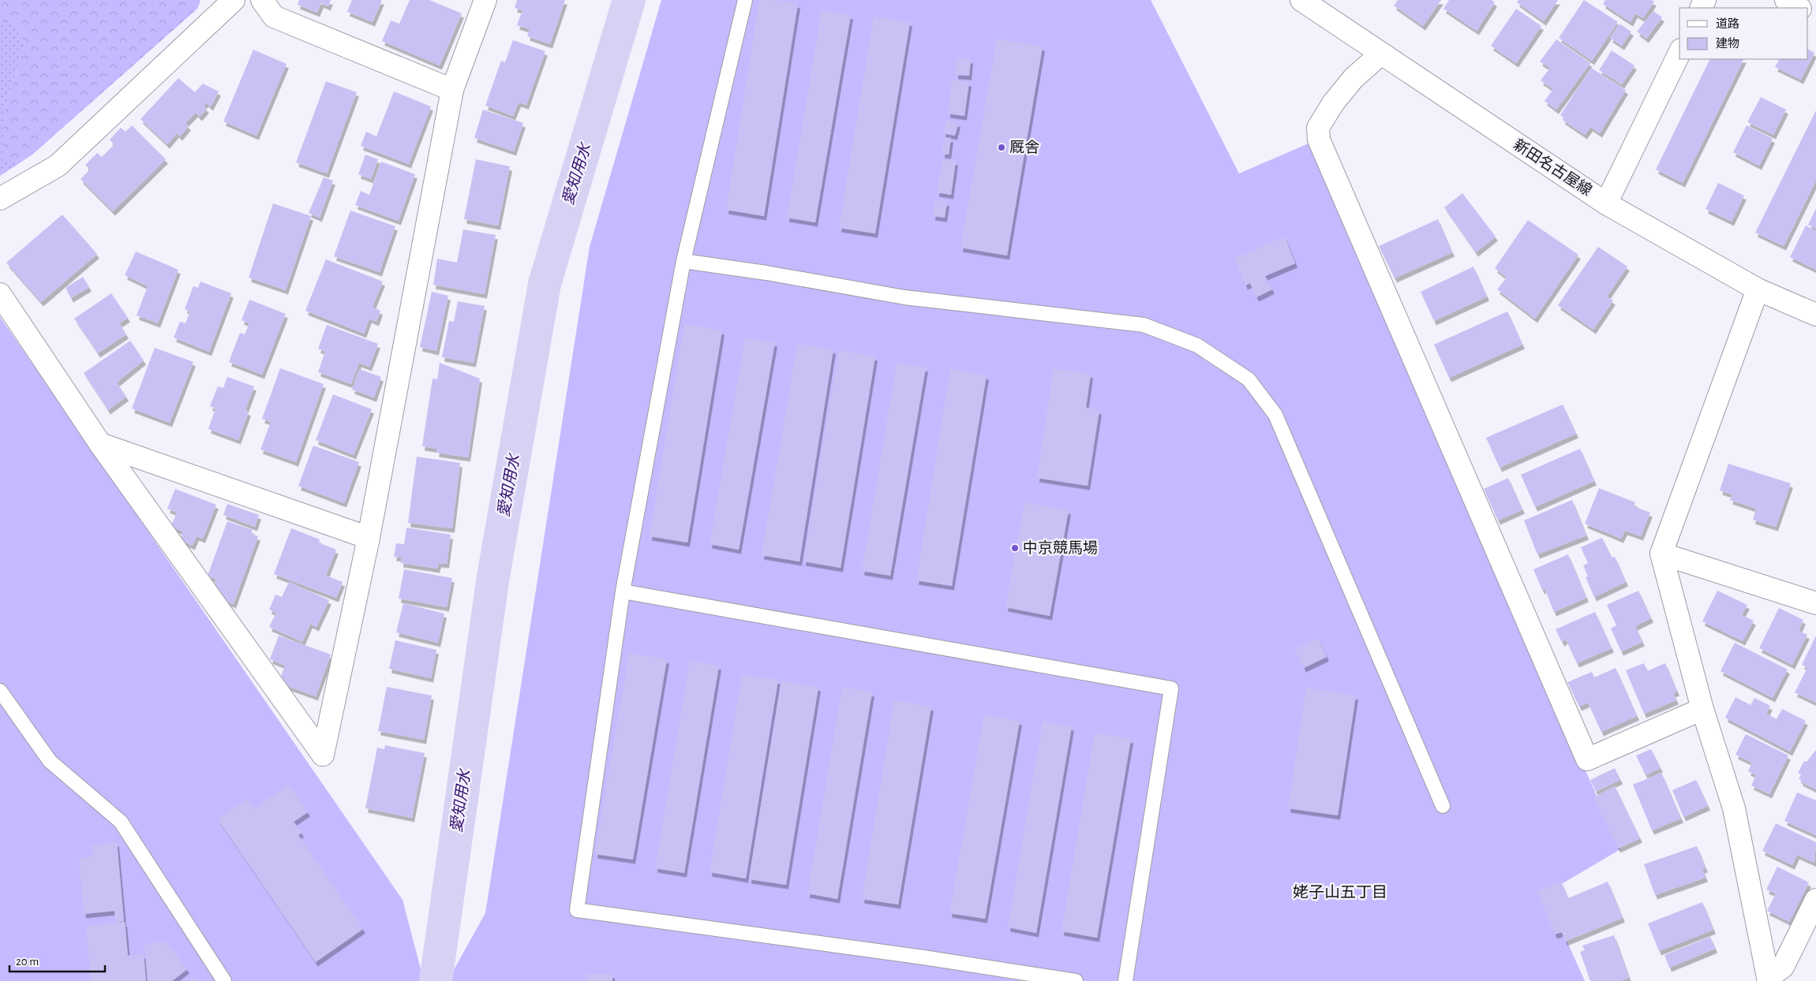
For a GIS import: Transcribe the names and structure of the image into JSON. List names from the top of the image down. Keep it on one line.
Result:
{"streets":{"street":["新田名古屋線"]},"districts":["姥子山五丁目"],"water":["愛知用水"],"places":["厩舎","中京競馬場"],"legend":["道路","建物"],"scale_bar":"20 m"}
